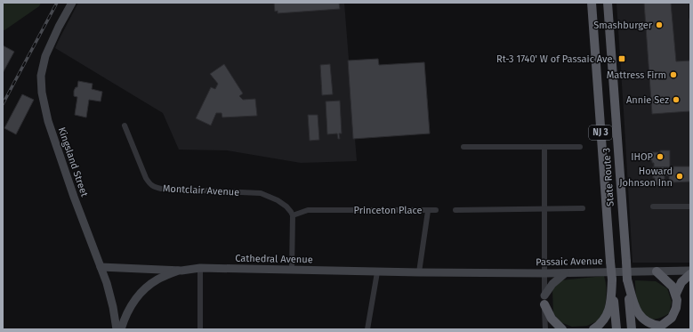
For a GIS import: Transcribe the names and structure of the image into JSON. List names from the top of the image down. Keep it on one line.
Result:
{"streets":{"highway":["NJ 3","State Route 3"],"main road":["Kingsland Street","Cathedral Avenue","Passaic Avenue"],"street":["Montclair Avenue","Princeton Place"]},"crossings":[["Kingsland Street","Cathedral Avenue"],["Montclair Avenue","Princeton Place"],["Princeton Place","Cathedral Avenue"],["Cathedral Avenue","Passaic Avenue"]],"places":{"other":["Smashburger","Mattress Firm","Annie Sez","IHOP","Howard Johnson Inn"],"transit":["Rt-3 1740' W of Passaic Ave."]}}
